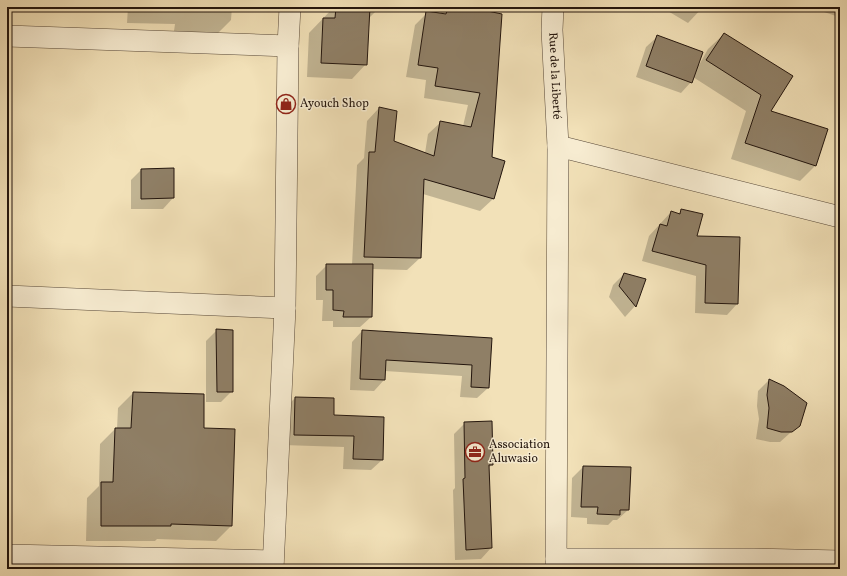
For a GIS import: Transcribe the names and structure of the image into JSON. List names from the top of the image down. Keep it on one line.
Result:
{"streets":{"street":["Rue de la Liberté"]},"places":{"shop":["Ayouch Shop"],"office":["Association Aluwasio"]}}
